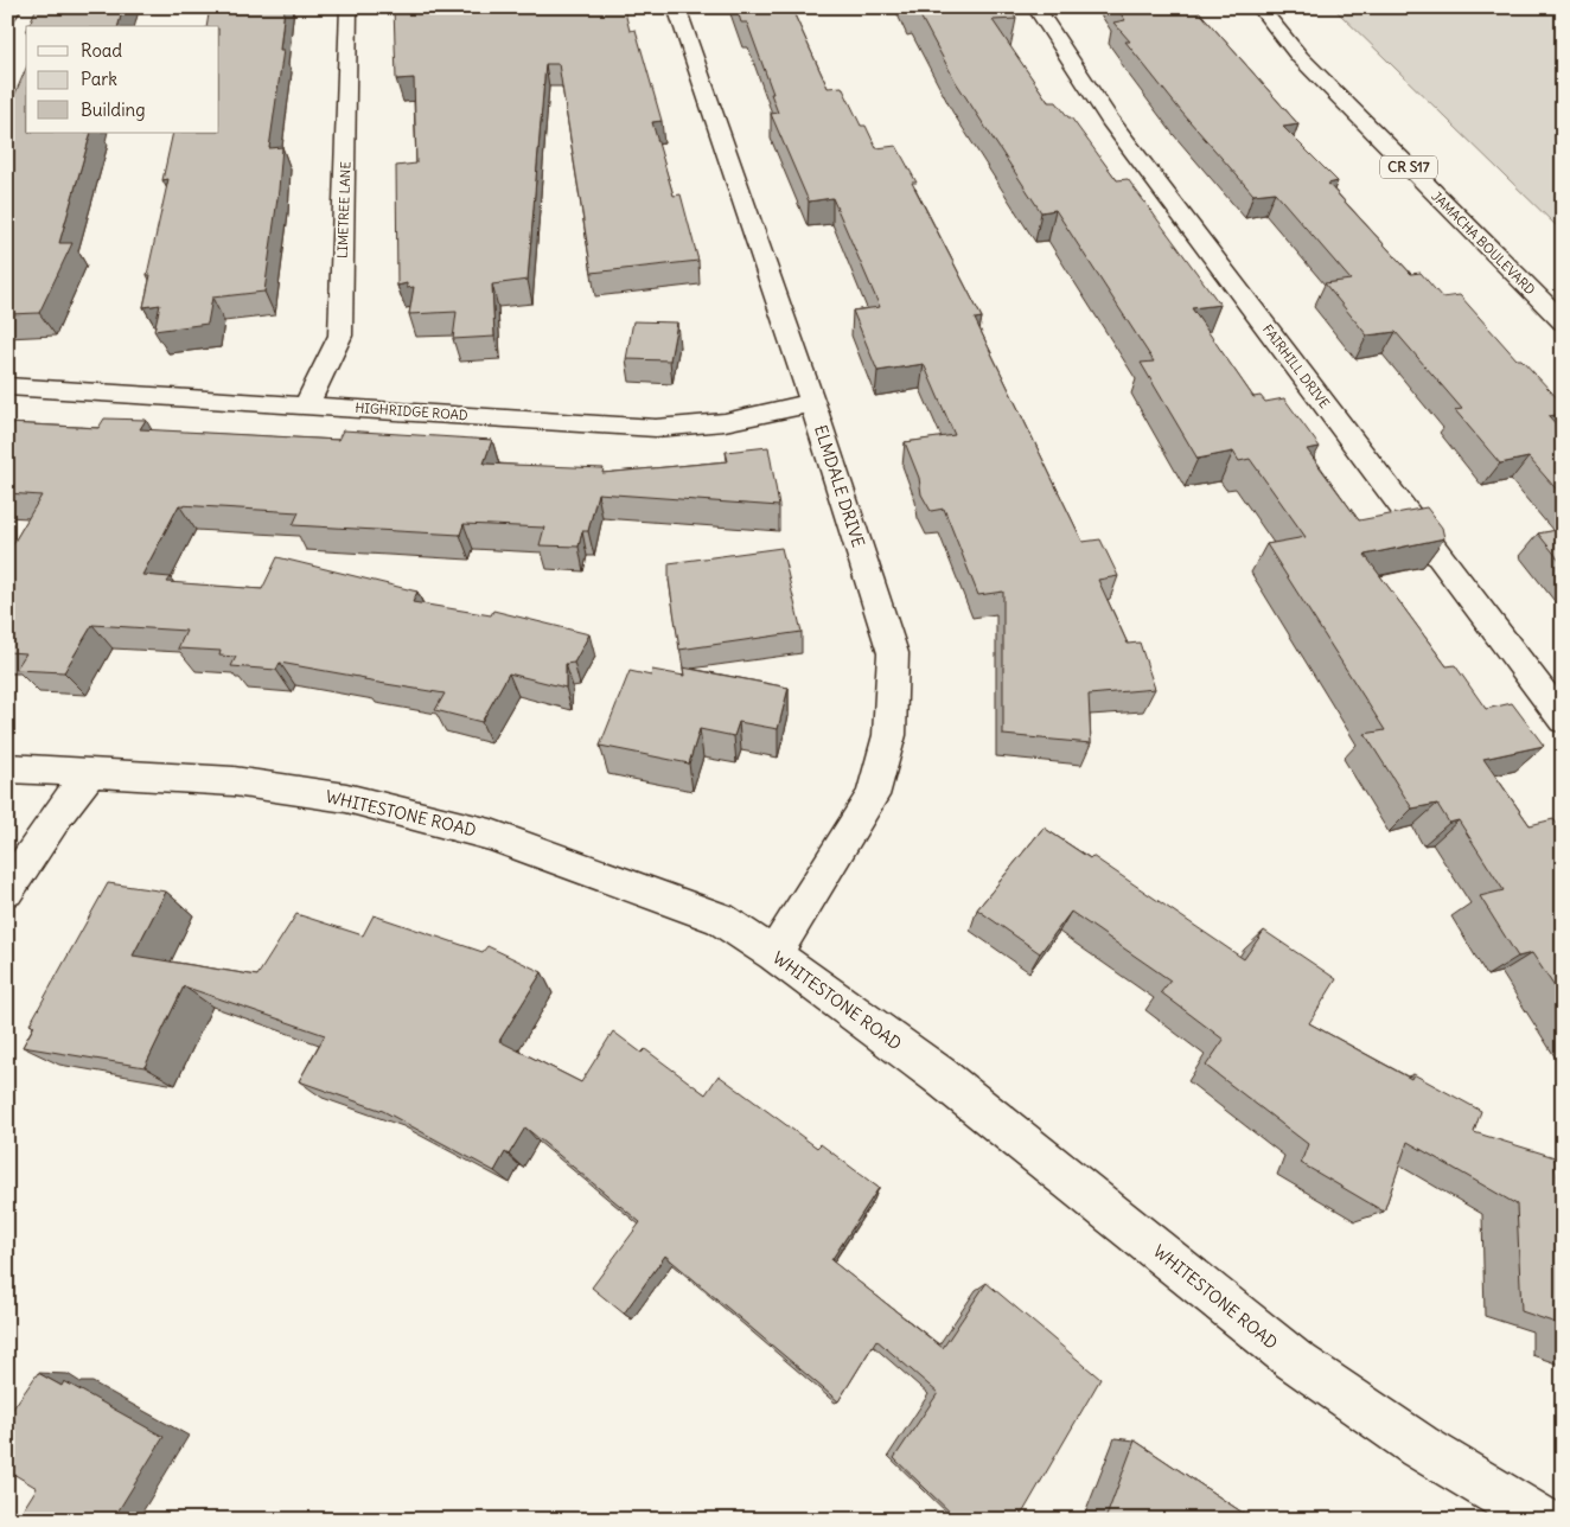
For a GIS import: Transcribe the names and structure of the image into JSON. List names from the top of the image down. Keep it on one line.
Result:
{"streets":{"street":["CR S17","LIMETREE LANE","JAMACHA BOULEVARD","FAIRHILL DRIVE","HIGHRIDGE ROAD","ELMDALE DRIVE","WHITESTONE ROAD"]},"crossings":[["LIMETREE LANE","HIGHRIDGE ROAD"],["HIGHRIDGE ROAD","ELMDALE DRIVE"],["ELMDALE DRIVE","WHITESTONE ROAD"]],"legend":["Road","Park","Building"]}
